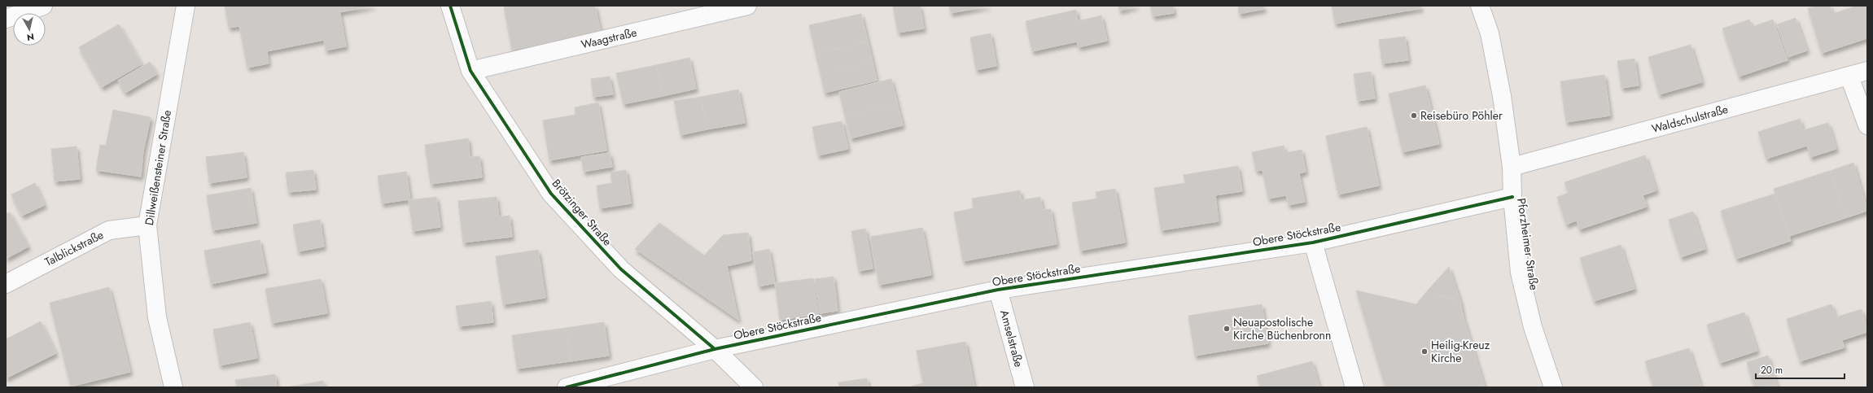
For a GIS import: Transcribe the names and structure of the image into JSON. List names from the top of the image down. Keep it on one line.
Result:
{"streets":{"street":["Waagstraße","Waldschulstraße","Dillweißensteiner Straße","Brötzinger Straße","Obere Stöckstraße","Pforzheimer Straße","Talblickstraße","Amselstraße"]},"crossings":[["Waagstraße","Brötzinger Straße"],["Waldschulstraße","Pforzheimer Straße"],["Dillweißensteiner Straße","Talblickstraße"],["Brötzinger Straße","Obere Stöckstraße"],["Obere Stöckstraße","Pforzheimer Straße"],["Obere Stöckstraße","Amselstraße"]],"places":["Reisebüro Pöhler","Neuapostolische Kirche Büchenbronn","Heilig-Kreuz Kirche"],"scale_bar":"20 m","north":"bottom"}
